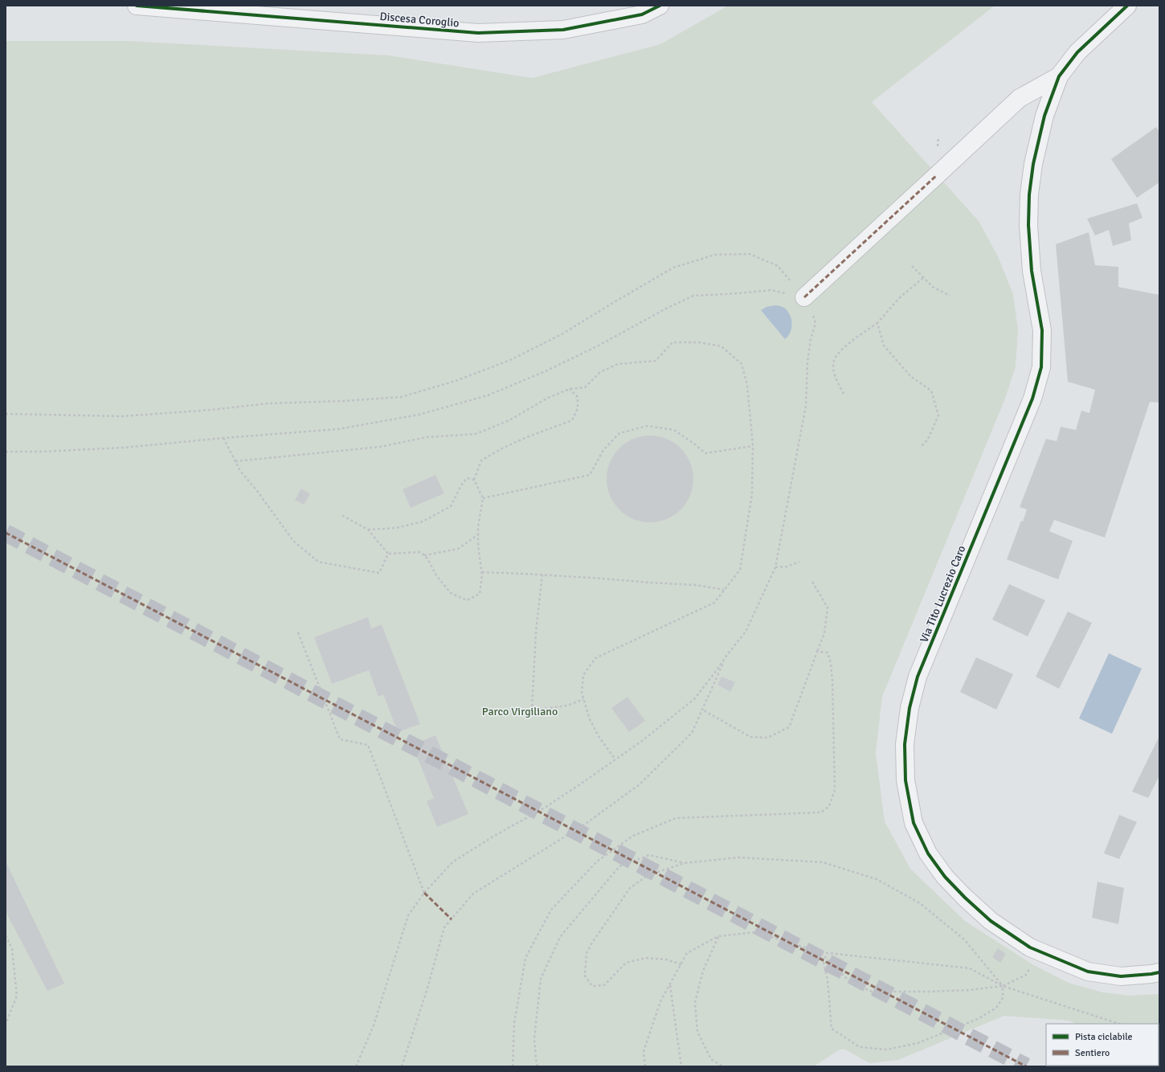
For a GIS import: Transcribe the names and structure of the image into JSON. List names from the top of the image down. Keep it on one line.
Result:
{"streets":{"street":["Discesa Coroglio","Via Tito Lucrezio Caro"]},"parks":["Parco Virgiliano"],"legend":["Pista ciclabile","Sentiero"]}
